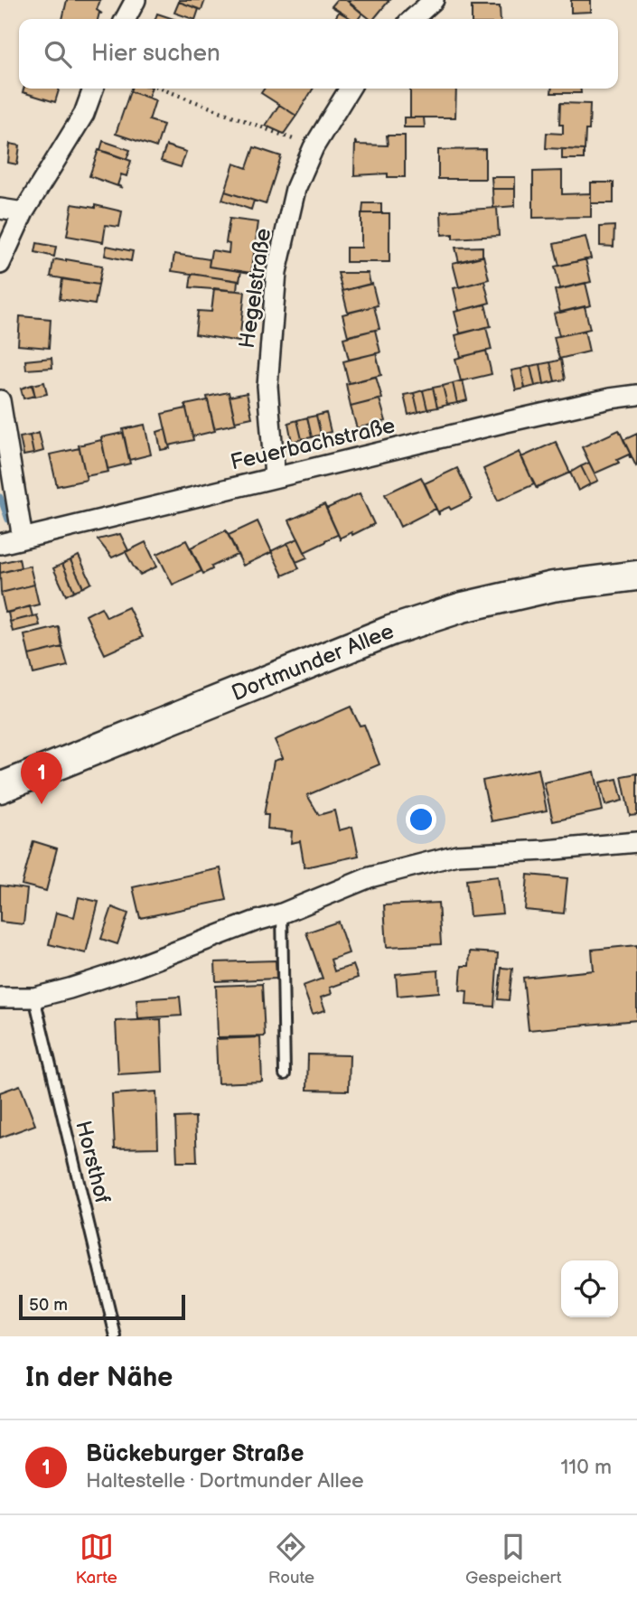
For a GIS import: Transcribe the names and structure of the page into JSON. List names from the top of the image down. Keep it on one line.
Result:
{"streets":{"main road":["Dortmunder Allee"],"street":["Hegelstraße","Feuerbachstraße"],"lane":["Horsthof"]},"crossings":[["Hegelstraße","Feuerbachstraße"]],"scale_bar":"50 m","page":{"search":"Hier suchen","pins":"1","scale":"50 m","heading":"In der Nähe","list":[{"mark":"1","name":"Bückeburger Straße","note":"Haltestelle · Dortmunder Allee","value":"110 m"}],"nav":["Karte","Route","Gespeichert"]}}
